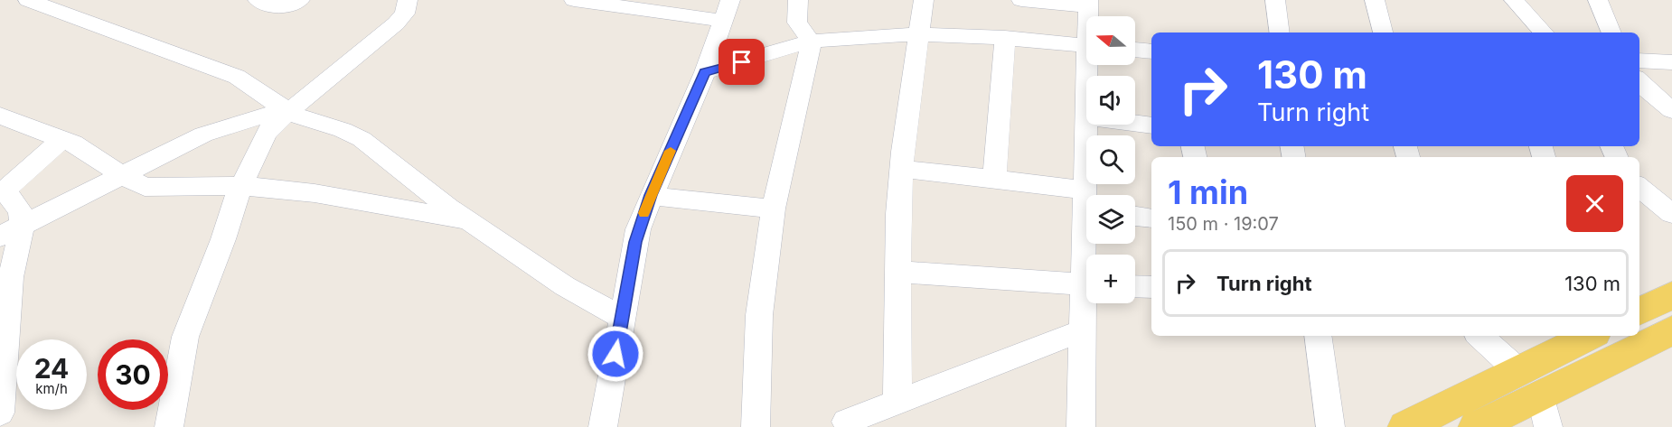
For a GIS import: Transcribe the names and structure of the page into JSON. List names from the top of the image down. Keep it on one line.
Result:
{"north":"left","page":{"map_buttons":"+","turn":["130 m","Turn right"],"heading":["1 min","150 m · 19:07"],"list":[{"name":"Turn right","value":"130 m"}],"speed":"24 km/h","limit":"30"}}
